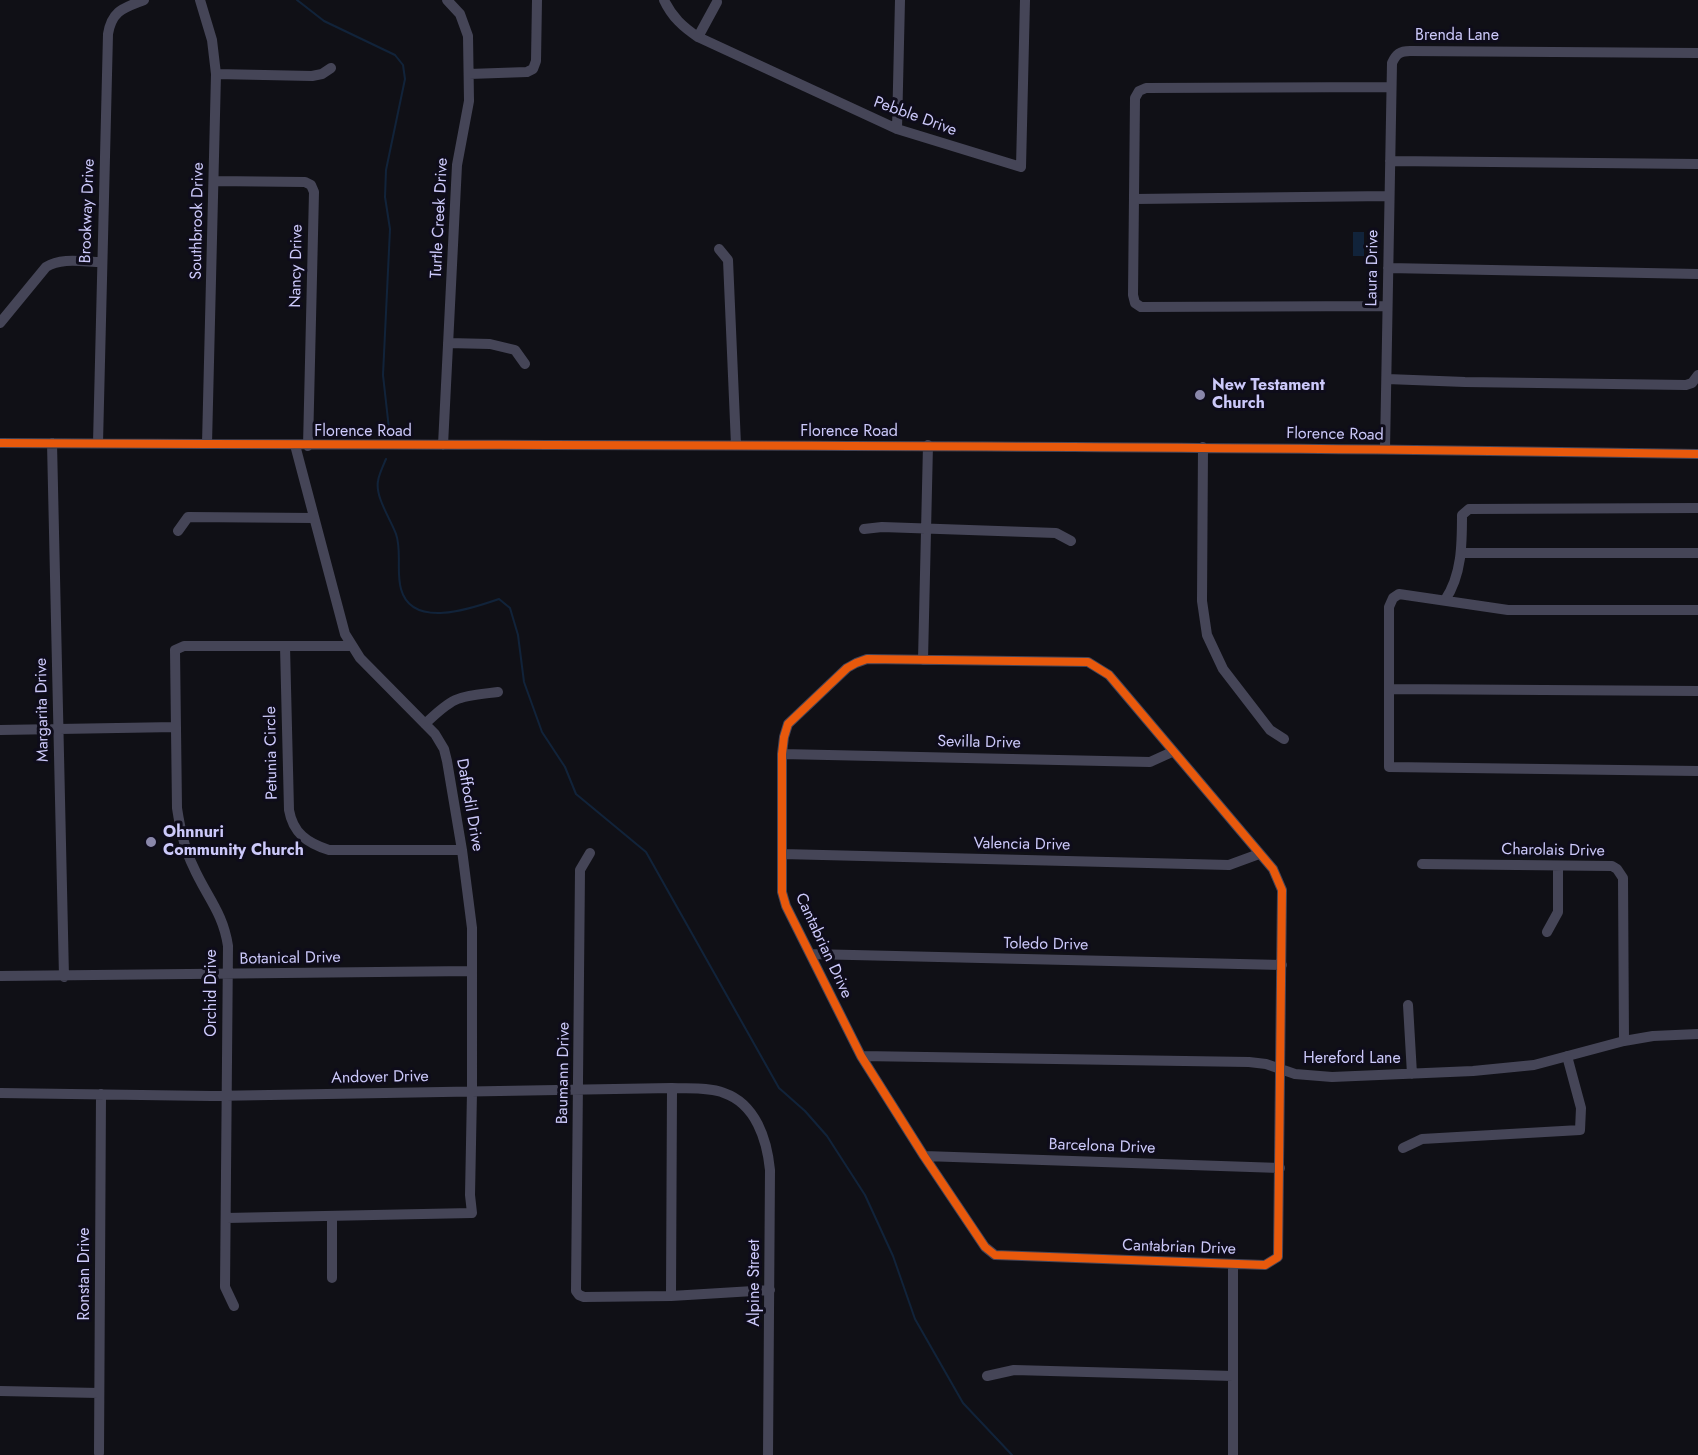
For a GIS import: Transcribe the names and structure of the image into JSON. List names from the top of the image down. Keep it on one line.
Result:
{"streets":{"street":["Brenda Lane","Pebble Drive","Brookway Drive","Turtle Creek Drive","Southbrook Drive","Nancy Drive","Laura Drive","Florence Road","Margarita Drive","Sevilla Drive","Petunia Circle","Daffodil Drive","Valencia Drive","Charolais Drive","Toledo Drive","Cantabrian Drive","Botanical Drive","Orchid Drive","Hereford Lane","Baumann Drive","Andover Drive","Barcelona Drive","Ronstan Drive","Alpine Street"]},"crossings":[["Brenda Lane","Laura Drive"],["Brookway Drive","Florence Road"],["Turtle Creek Drive","Florence Road"],["Southbrook Drive","Nancy Drive"],["Southbrook Drive","Florence Road"],["Nancy Drive","Florence Road"],["Laura Drive","Florence Road"],["Florence Road","Margarita Drive"],["Florence Road","Daffodil Drive"],["Margarita Drive","Botanical Drive"],["Sevilla Drive","Cantabrian Drive"],["Petunia Circle","Daffodil Drive"],["Petunia Circle","Orchid Drive"],["Daffodil Drive","Botanical Drive"],["Daffodil Drive","Orchid Drive"],["Daffodil Drive","Andover Drive"],["Valencia Drive","Cantabrian Drive"],["Charolais Drive","Hereford Lane"],["Toledo Drive","Cantabrian Drive"],["Cantabrian Drive","Hereford Lane"],["Cantabrian Drive","Barcelona Drive"],["Botanical Drive","Orchid Drive"],["Orchid Drive","Andover Drive"],["Baumann Drive","Andover Drive"],["Andover Drive","Ronstan Drive"],["Andover Drive","Alpine Street"]],"places":["New Testament Church","Ohnnuri Community Church"]}
